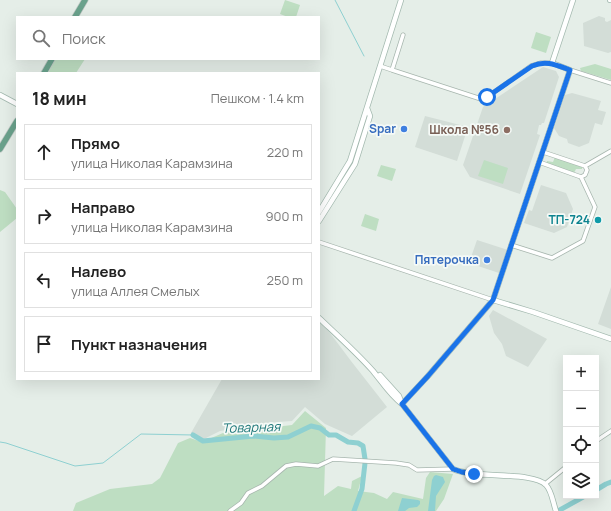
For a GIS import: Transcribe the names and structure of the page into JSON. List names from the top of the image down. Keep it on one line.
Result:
{"water":["Товарная"],"places":["Spar","Школа №56","ТП-724","Пятерочка"],"page":{"search":"Поиск","heading":["18 мин","Пешком · 1.4 km"],"list":[["Прямо","улица Николая Карамзина","220 m"],["Направо","улица Николая Карамзина","900 m"],["Налево","улица Аллея Смелых","250 m"],"Пункт назначения"],"map_buttons":["+","−"]}}
